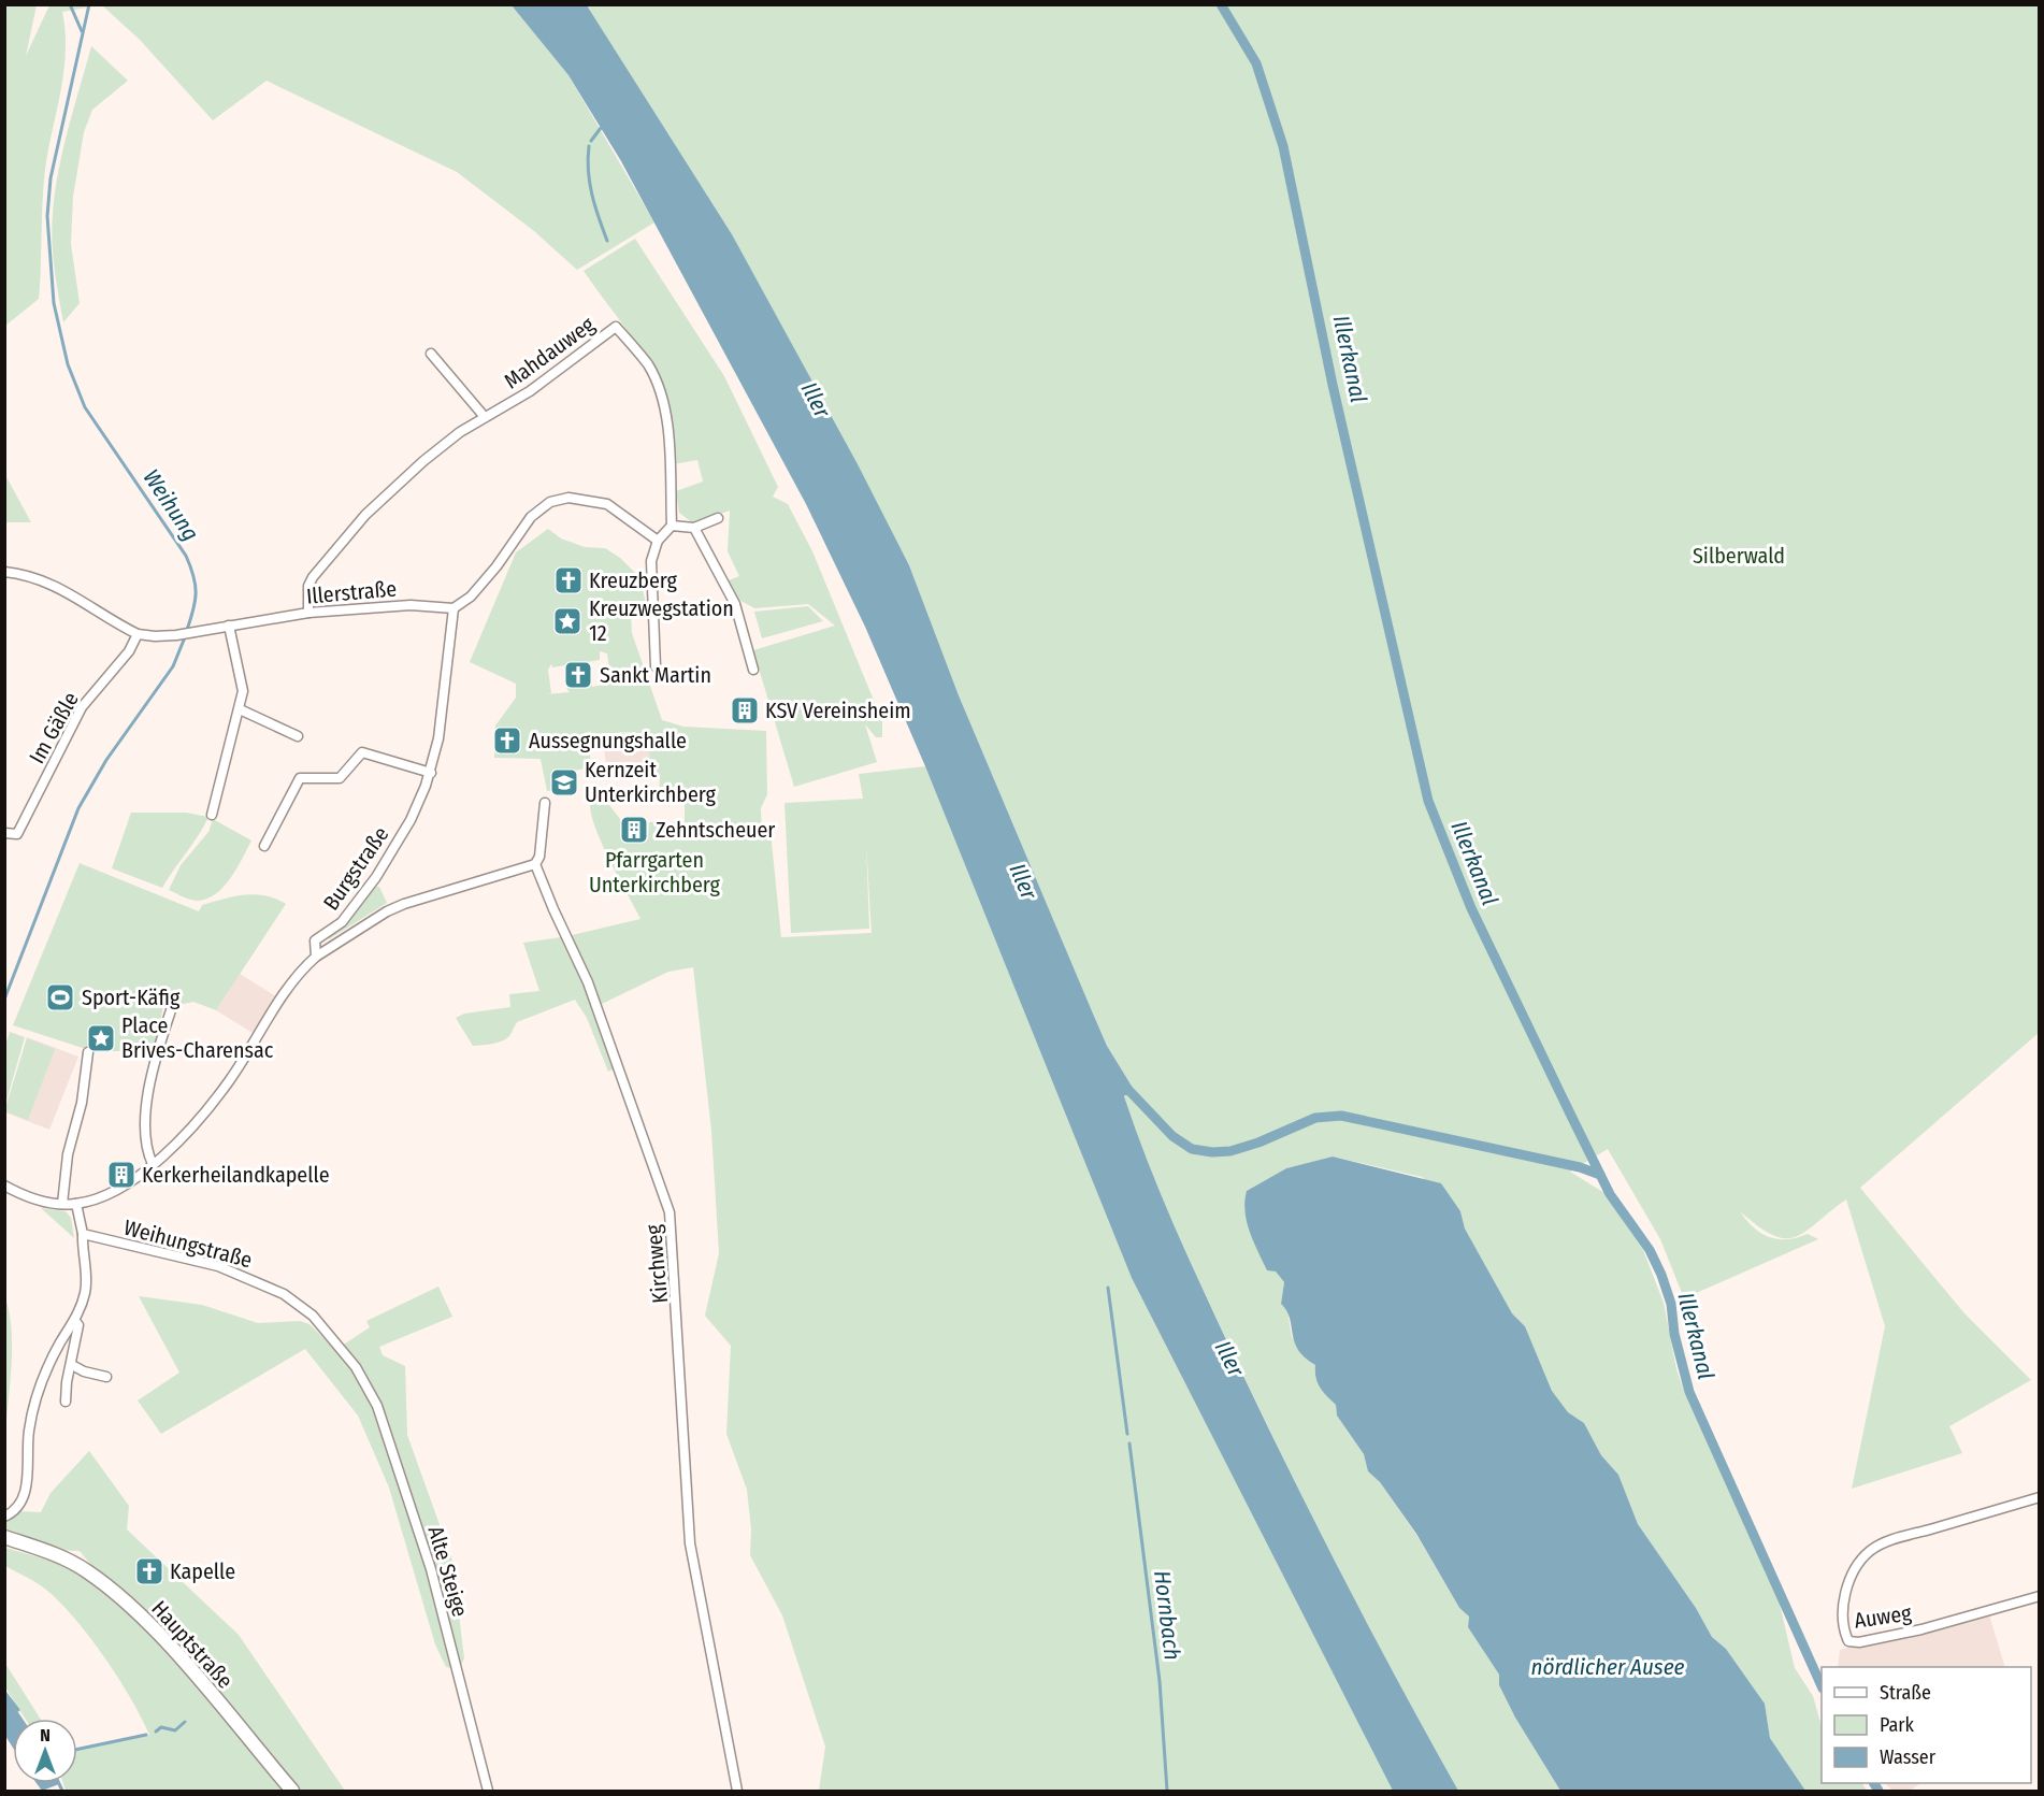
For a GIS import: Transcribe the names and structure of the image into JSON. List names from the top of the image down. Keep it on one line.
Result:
{"streets":{"main road":["Hauptstraße"],"street":["Mahdauweg","Illerstraße","Im Gäßle","Burgstraße","Weihungstraße","Kirchweg","Alte Steige","Auweg"]},"crossings":[["Mahdauweg","Illerstraße"],["Illerstraße","Im Gäßle"],["Illerstraße","Burgstraße"],["Weihungstraße","Alte Steige"]],"water":["Illerkanal","Iller","Weihung","Hornbach","nördlicher Ausee"],"parks":["Silberwald","Pfarrgarten Unterkirchberg"],"places":{"church":["Kreuzberg","Sankt Martin","Aussegnungshalle","Kapelle"],"place":["Kreuzwegstation 12","Place Brives-Charensac"],"building":["KSV Vereinsheim","Zehntscheuer","Kerkerheilandkapelle"],"school or university":["Kernzeit Unterkirchberg"],"sports":["Sport-Käfig"]},"legend":["Straße","Park","Wasser"],"north":"top"}
